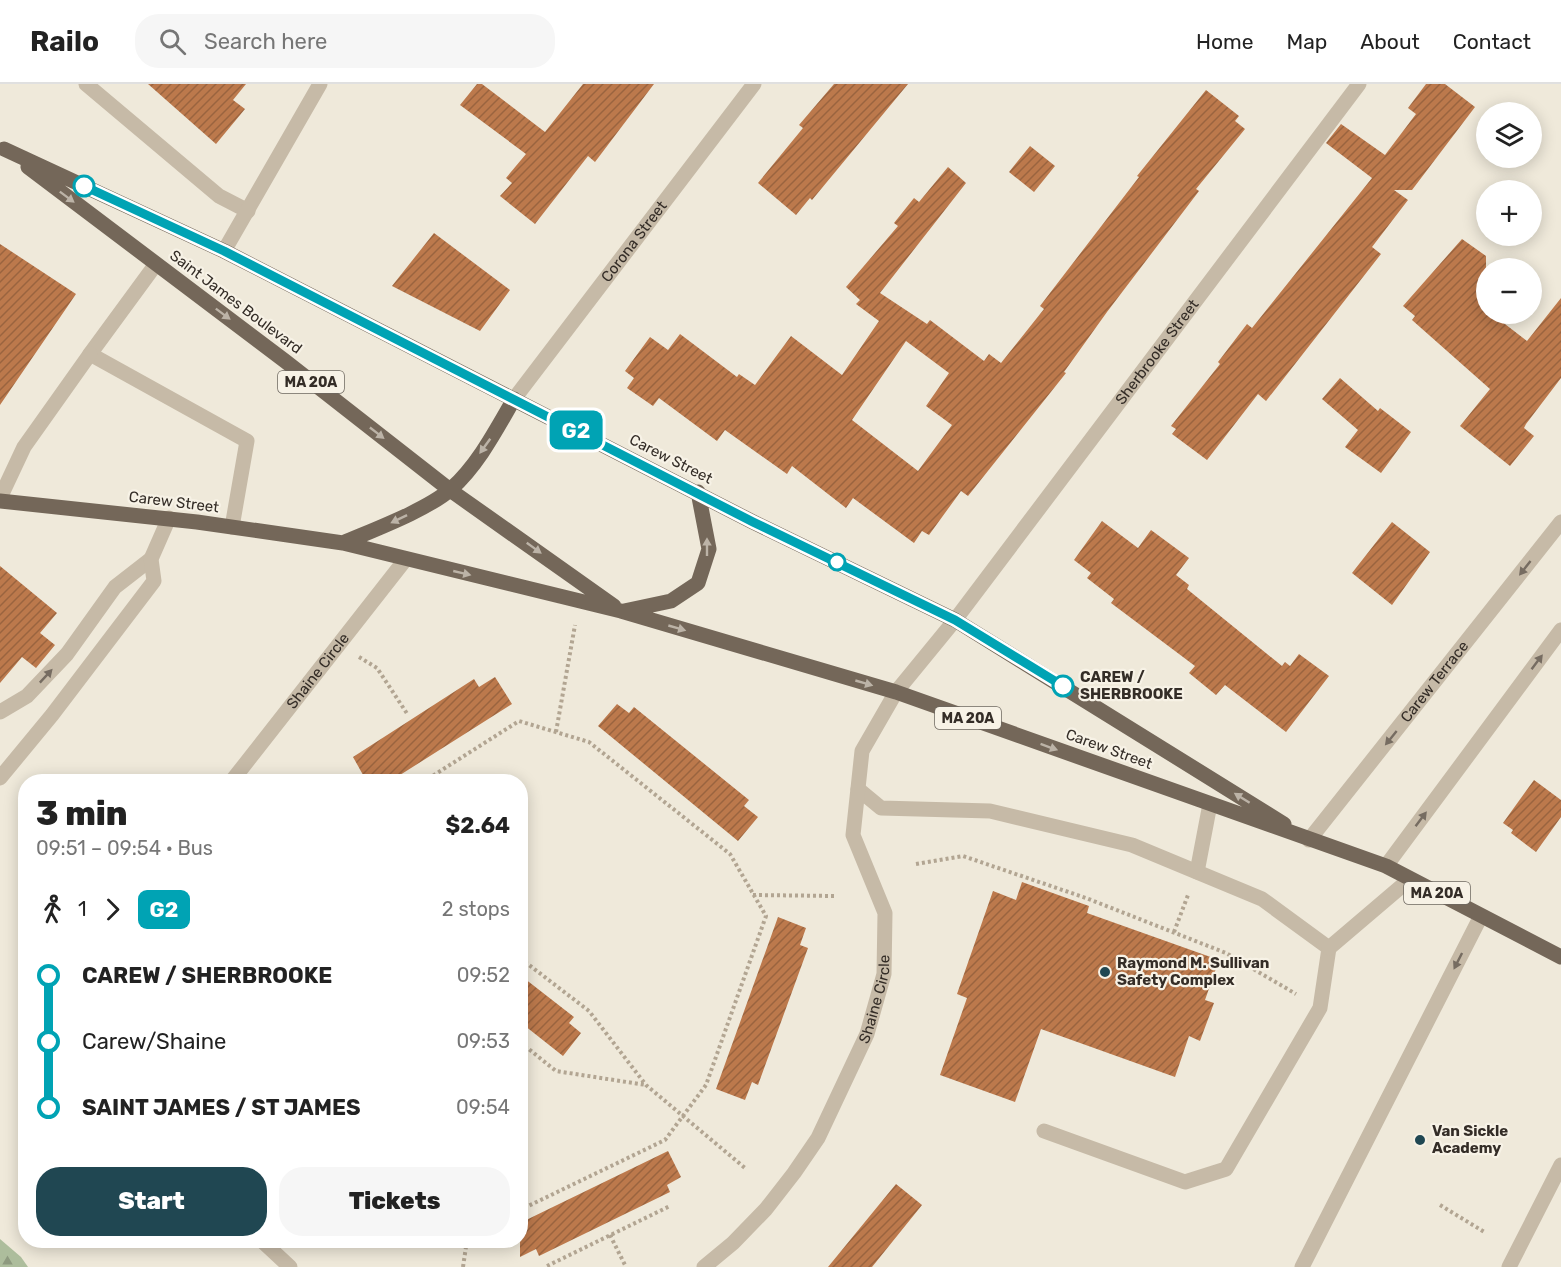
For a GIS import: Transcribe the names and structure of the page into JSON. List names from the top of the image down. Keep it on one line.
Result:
{"streets":{"main road":["Saint James Boulevard","MA 20A","Carew Street"],"street":["Corona Street","Sherbrooke Street","Shaine Circle","Carew Terrace"]},"crossings":[["Corona Street","Saint James Boulevard"],["Corona Street","Carew Street"],["Saint James Boulevard","Carew Street"],["Sherbrooke Street","Carew Street"],["Carew Street","Shaine Circle"],["Carew Street","Carew Terrace"]],"places":["CAREW / SHERBROOKE","Raymond M. Sullivan Safety Complex","Van Sickle Academy"],"lines":["bus line G2"],"page":{"header":"Railo","search":"Search here","nav":["Home","Map","About","Contact"],"on_map":"G2","map_buttons":["+","−"],"heading":["3 min","09:51 – 09:54 · Bus","$2.64"],"legs":["1","G2","2 stops"],"list":[{"name":"CAREW / SHERBROOKE","value":"09:52"},{"name":"Carew/Shaine","value":"09:53"},{"name":"SAINT JAMES / ST JAMES","value":"09:54"}],"buttons":["Start","Tickets"]}}
